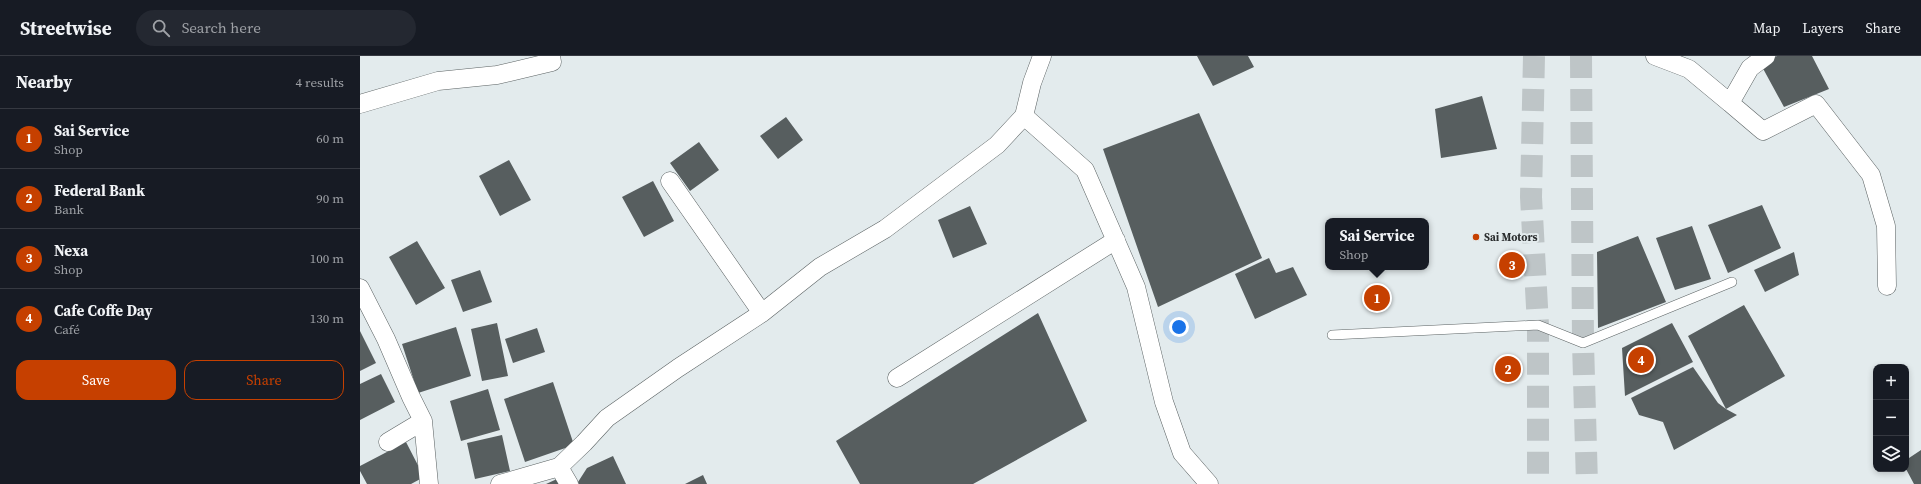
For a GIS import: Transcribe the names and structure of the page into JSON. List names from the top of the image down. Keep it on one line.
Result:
{"places":["Sai Motors"],"page":{"header":"Streetwise","search":"Search here","nav":["Map","Layers","Share"],"heading":["Nearby","4 results"],"list":[{"mark":"1","name":"Sai Service","note":"Shop","value":"60 m"},{"mark":"2","name":"Federal Bank","note":"Bank","value":"90 m"},{"mark":"3","name":"Nexa","note":"Shop","value":"100 m"},{"mark":"4","name":"Cafe Coffe Day","note":"Café","value":"130 m"}],"popup":["Sai Service","Shop"],"pins":["3","1","4","2"],"buttons":["Save","Share"],"map_buttons":["+","−"]}}
